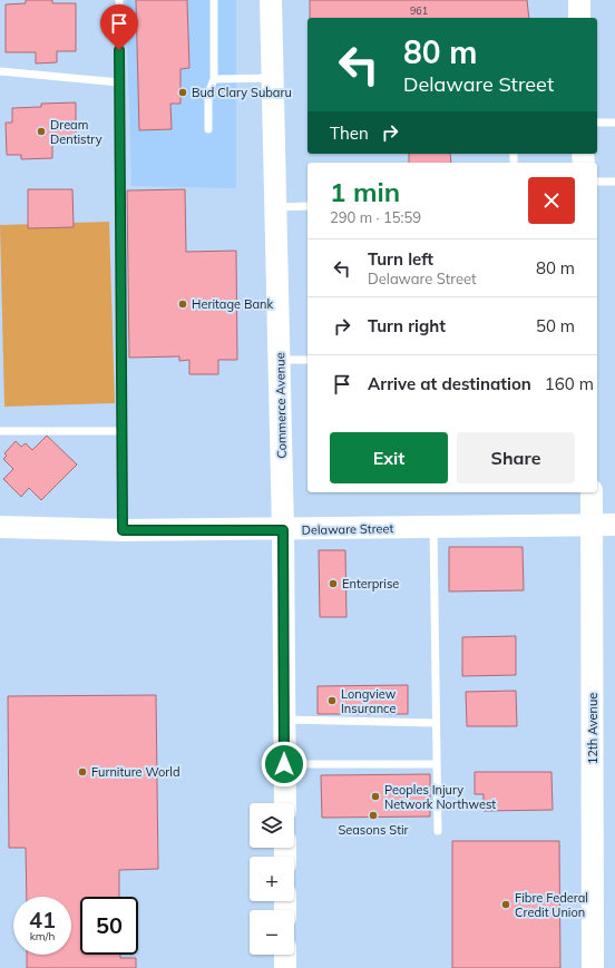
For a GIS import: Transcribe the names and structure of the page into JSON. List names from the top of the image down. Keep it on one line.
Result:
{"streets":{"street":["Commerce Avenue","Delaware Street","12th Avenue"]},"crossings":[["Commerce Avenue","Delaware Street"],["Delaware Street","12th Avenue"]],"places":["Bud Clary Subaru","Dream Dentistry","Heritage Bank","Enterprise","Longview Insurance","Furniture World","Peoples Injury Network Northwest","Seasons Stir","Fibre Federal Credit Union"],"house_numbers":["961"],"page":{"turn":["80 m","Delaware Street"],"then":"Then","heading":["1 min","290 m · 15:59"],"list":[{"name":"Turn left","note":"Delaware Street","value":"80 m"},{"name":"Turn right","value":"50 m"},{"name":"Arrive at destination","value":"160 m"}],"buttons":["Exit","Share"],"map_buttons":["+","−"],"speed":"41 km/h","limit":"50"}}
